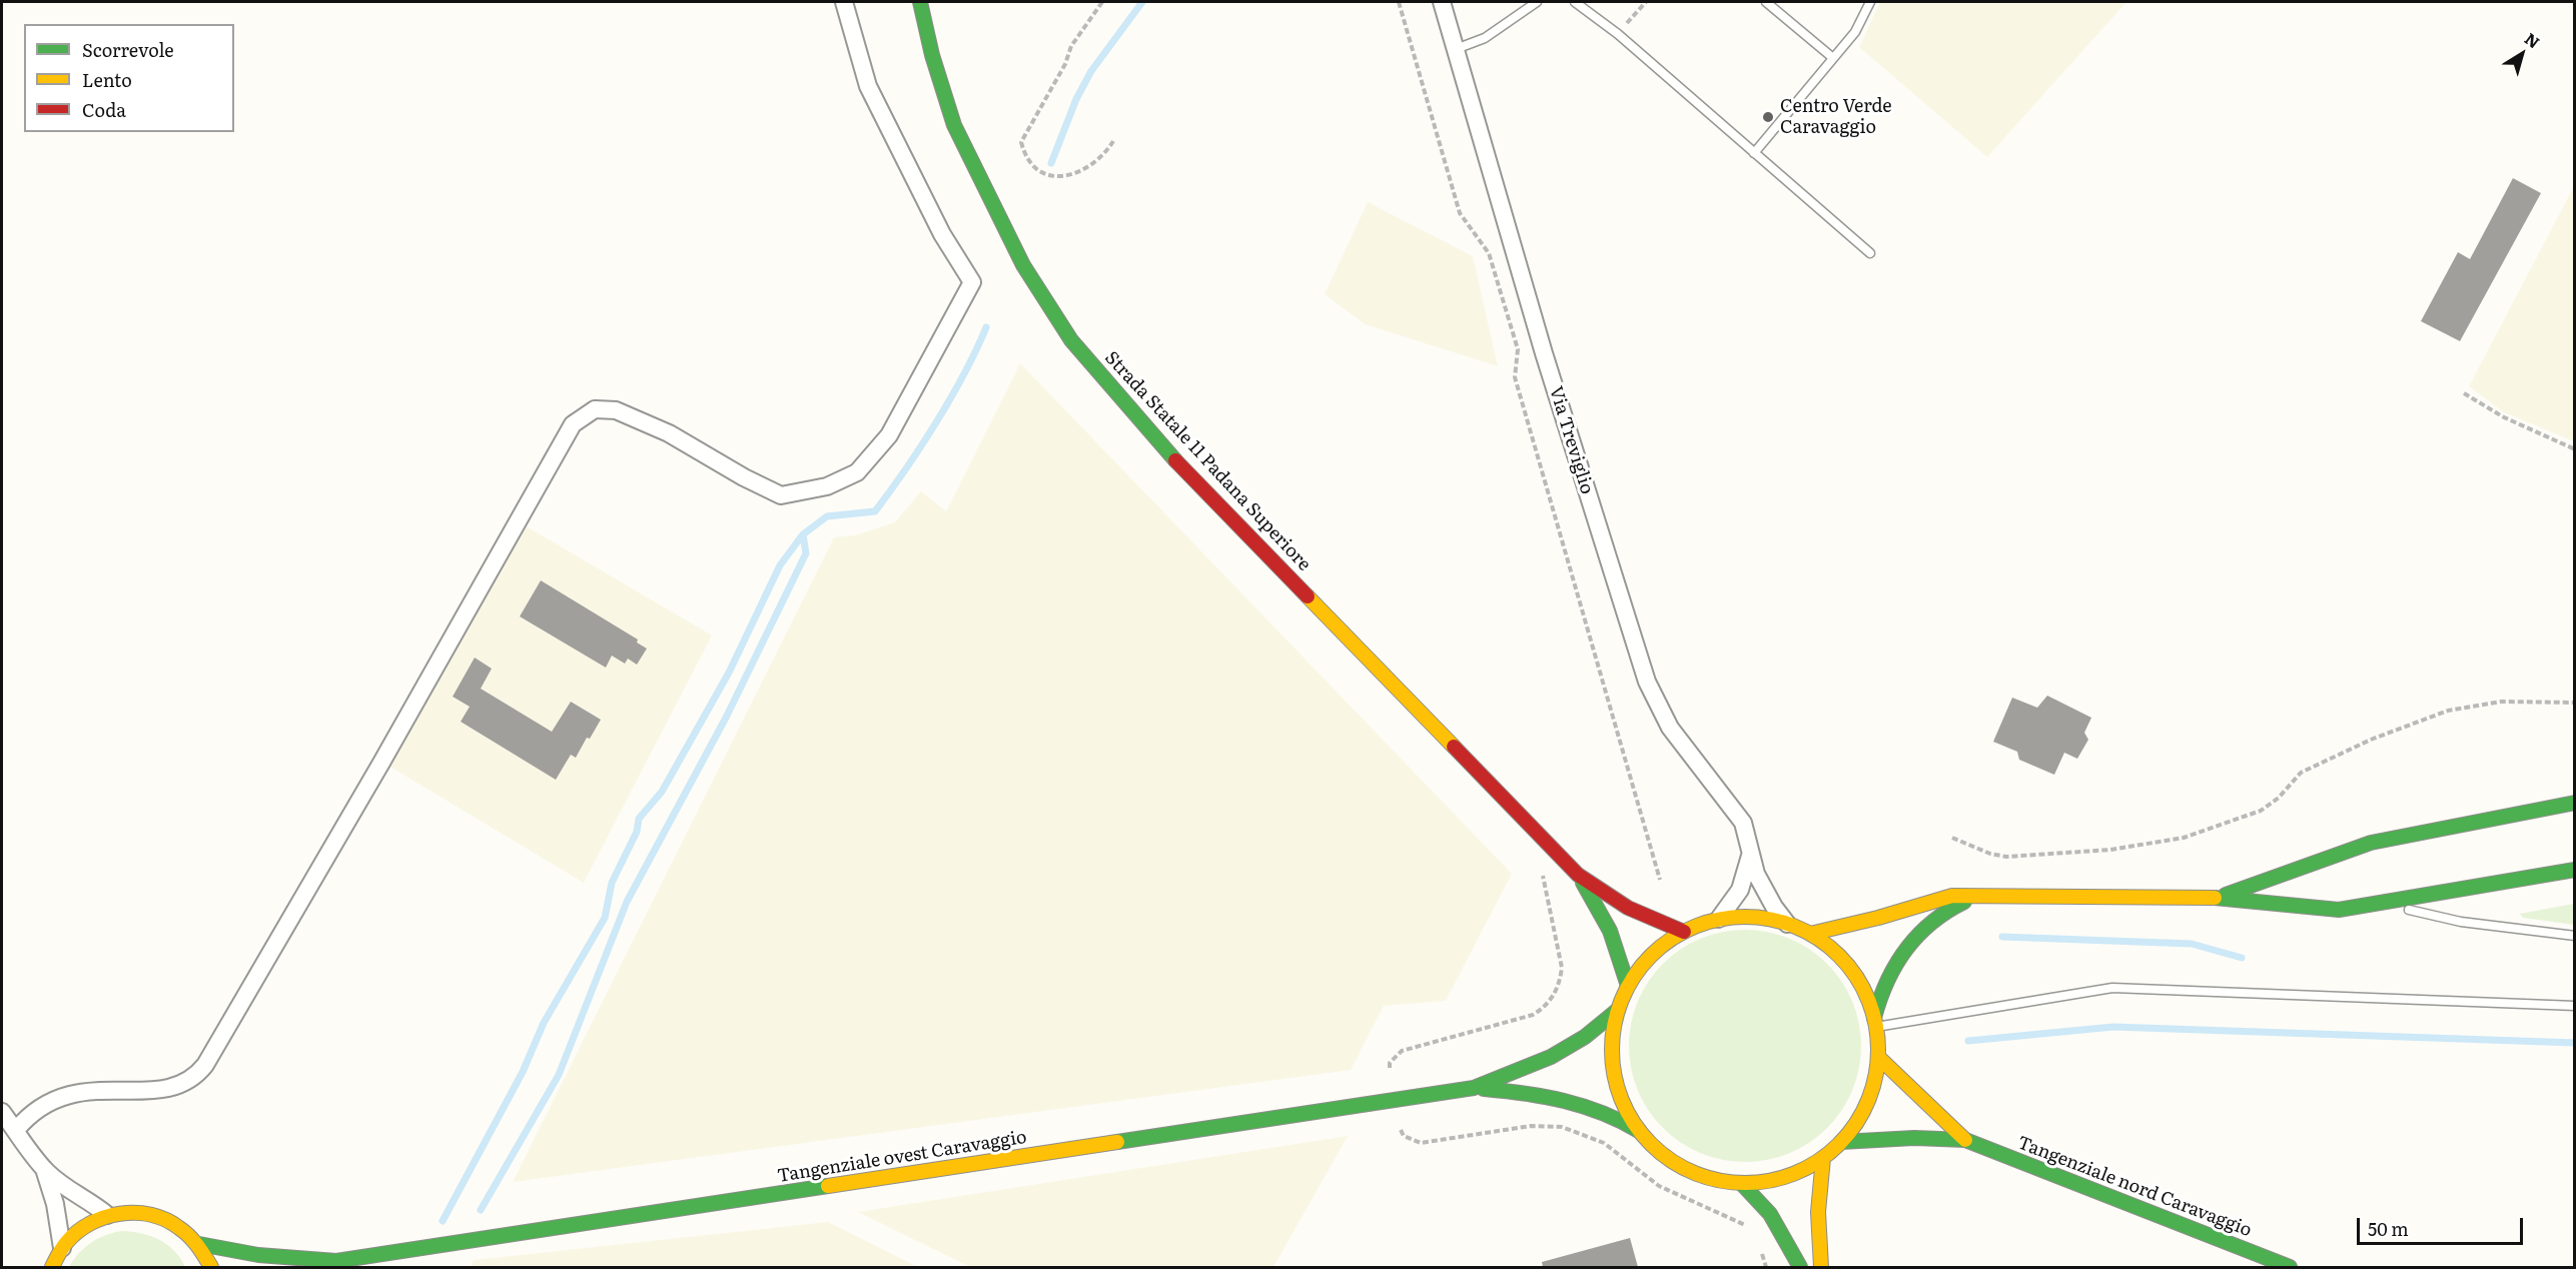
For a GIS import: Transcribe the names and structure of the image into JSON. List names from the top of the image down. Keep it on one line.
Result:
{"streets":{"main road":["Strada Statale 11 Padana Superiore","Tangenziale ovest Caravaggio","Tangenziale nord Caravaggio"],"street":["Via Treviglio"]},"places":["Centro Verde Caravaggio"],"legend":["Scorrevole","Lento","Coda"],"scale_bar":"50 m","north":"top right"}
